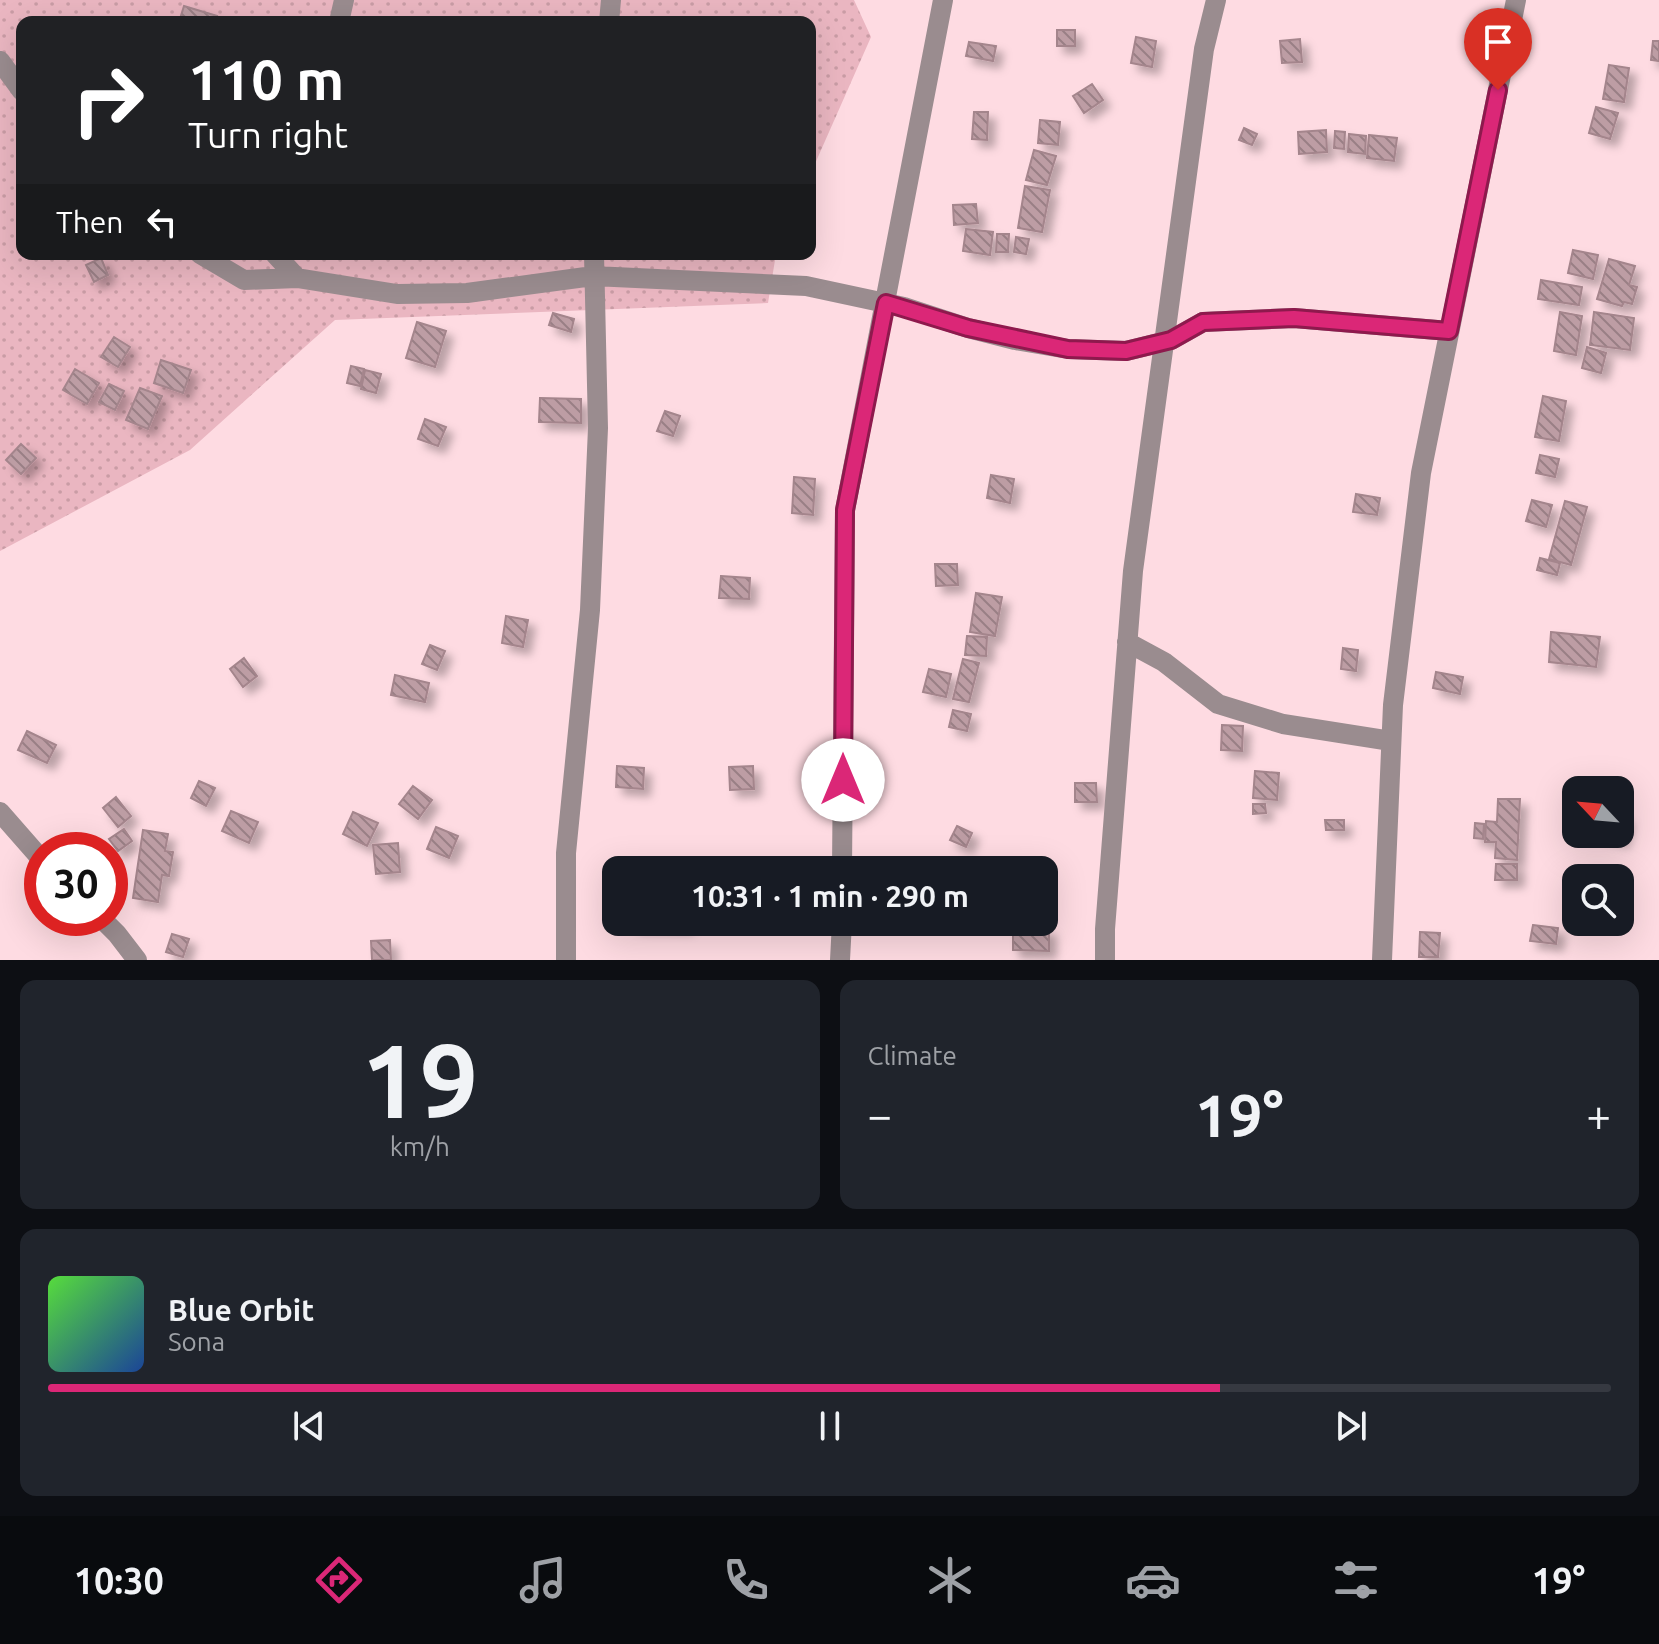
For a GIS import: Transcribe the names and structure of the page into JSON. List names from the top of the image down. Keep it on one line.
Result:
{"north":"top left","page":{"turn":["110 m","Turn right"],"then":"Then","limit":"30","trip":"10:31 · 1 min · 290 m","tile":[["19","km/h"],"Climate"],"heat":["−","19°","+"],"song":["Blue Orbit","Sona"],"tabs":["10:30","19°"]}}
